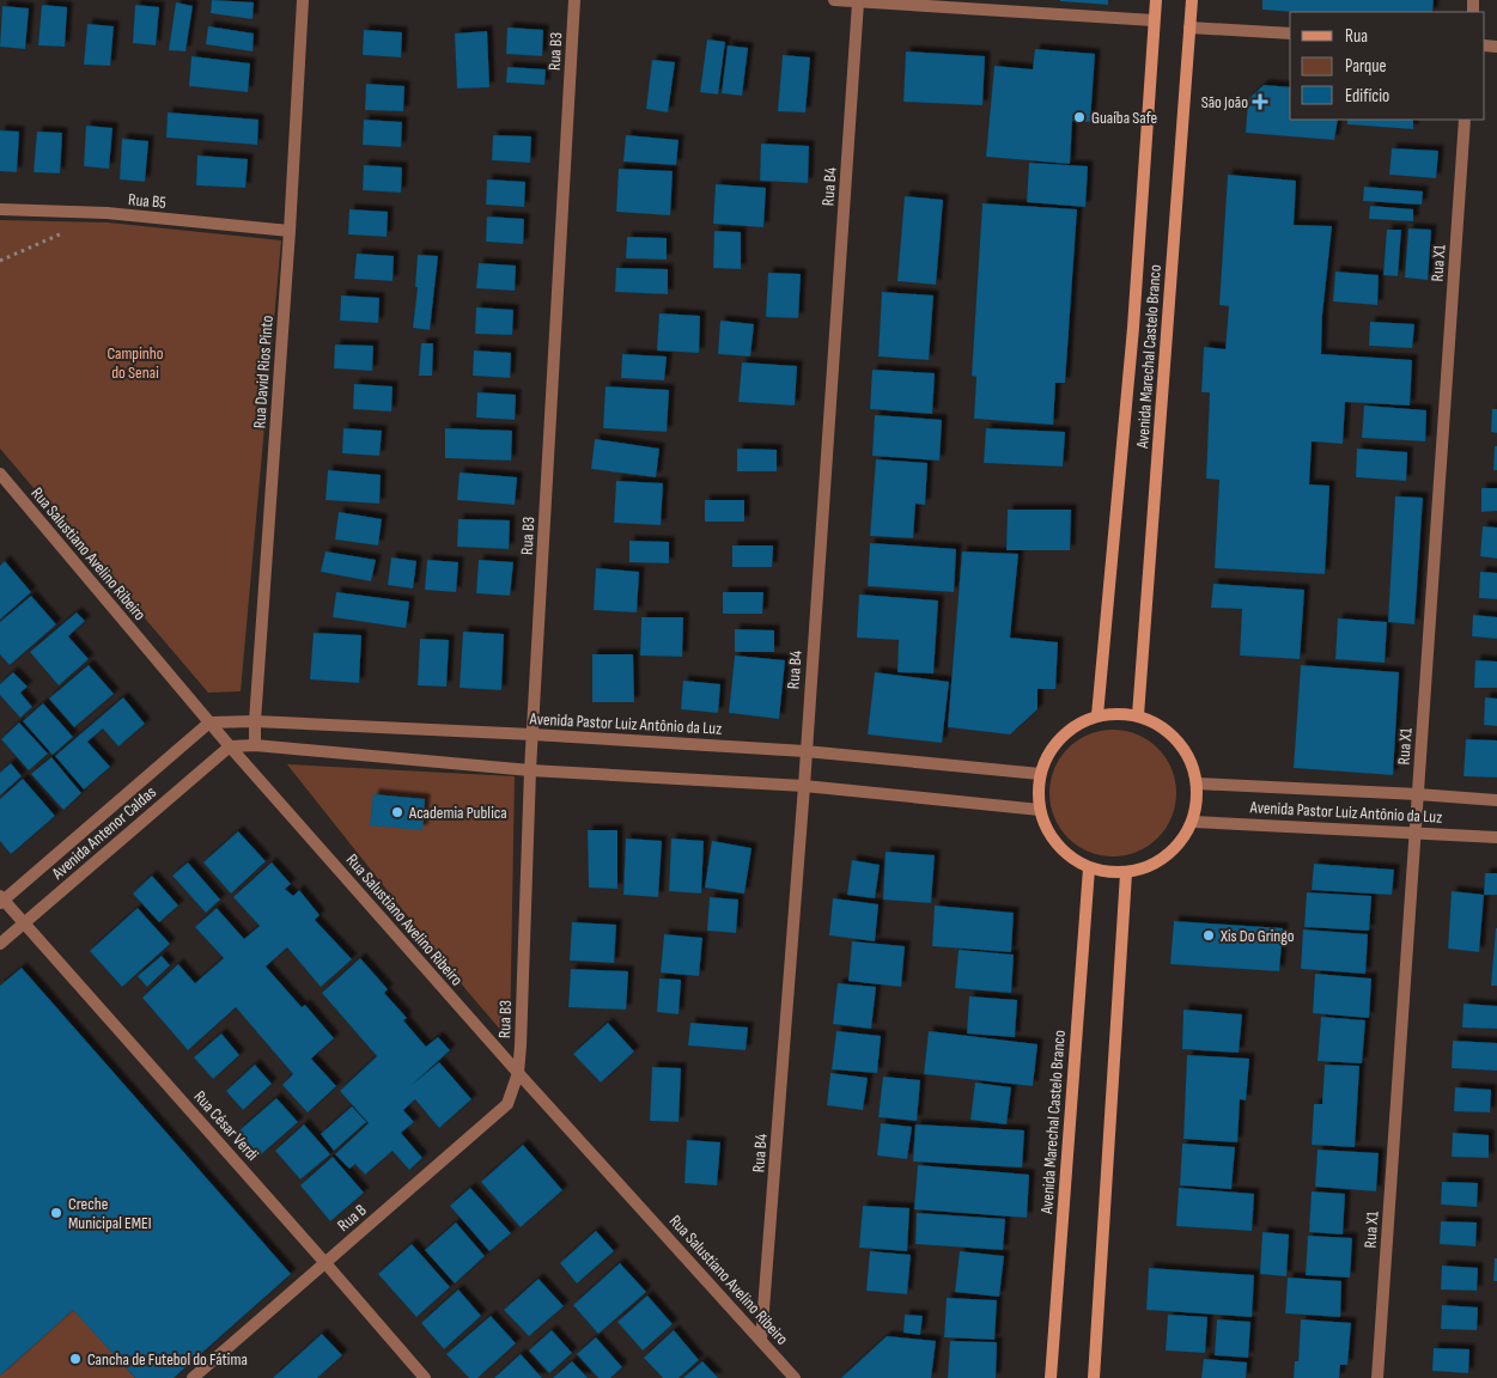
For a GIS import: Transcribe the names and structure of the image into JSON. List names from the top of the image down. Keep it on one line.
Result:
{"streets":{"main road":["Avenida Marechal Castelo Branco"],"street":["Rua B3","Rua B4","Rua B5","Rua X1","Rua David Rios Pinto","Rua Salustiano Avelino Ribeiro","Avenida Pastor Luiz Antônio da Luz","Avenida Antenor Caldas","Rua César Verdi","Rua B"]},"crossings":[["Rua B3","Rua Salustiano Avelino Ribeiro"],["Rua B3","Avenida Pastor Luiz Antônio da Luz"],["Rua B3","Rua B"],["Rua B4","Rua Salustiano Avelino Ribeiro"],["Rua B4","Avenida Pastor Luiz Antônio da Luz"],["Rua B5","Rua David Rios Pinto"],["Rua X1","Avenida Pastor Luiz Antônio da Luz"],["Avenida Marechal Castelo Branco","Avenida Pastor Luiz Antônio da Luz"],["Rua David Rios Pinto","Avenida Pastor Luiz Antônio da Luz"],["Rua Salustiano Avelino Ribeiro","Avenida Pastor Luiz Antônio da Luz"],["Rua Salustiano Avelino Ribeiro","Avenida Antenor Caldas"],["Rua Salustiano Avelino Ribeiro","Rua B"],["Avenida Pastor Luiz Antônio da Luz","Avenida Antenor Caldas"],["Avenida Antenor Caldas","Rua César Verdi"],["Rua César Verdi","Rua B"]],"parks":["Campinho do Senai"],"places":{"health":["São João"],"other":["Guaíba Safe","Academia Publica","Xis Do Gringo","Creche Municipal EMEI","Cancha de Futebol do Fátima"]},"legend":["Rua","Parque","Edifício"]}
